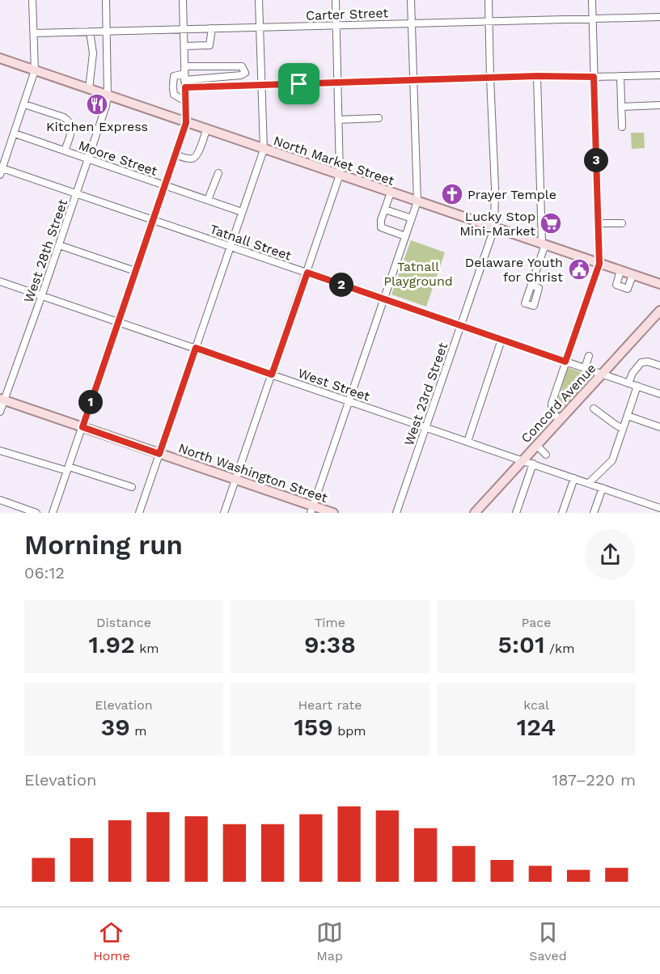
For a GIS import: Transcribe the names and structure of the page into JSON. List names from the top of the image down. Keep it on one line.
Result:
{"streets":{"main road":["North Market Street","Concord Avenue","North Washington Street"],"street":["Carter Street","Moore Street","Tatnall Street","West 28th Street","West Street","West 23rd Street"]},"crossings":[["Carter Street","West 28th Street"],["Carter Street","West 23rd Street"],["Moore Street","West 28th Street"],["North Market Street","West 28th Street"],["North Market Street","West 23rd Street"],["Tatnall Street","West 28th Street"],["Tatnall Street","West 23rd Street"],["Tatnall Street","Concord Avenue"],["West 28th Street","West Street"],["West 28th Street","North Washington Street"],["West Street","West 23rd Street"],["West Street","Concord Avenue"]],"parks":["Tatnall Playground"],"places":{"restaurant":["Kitchen Express"],"church":["Prayer Temple"],"supermarket":["Lucky Stop Mini-Market"],"public building":["Delaware Youth for Christ"]},"page":{"pins":["3","2","1"],"heading":["Morning run","06:12"],"stats":[["Distance","1.92 km"],["Time","9:38"],["Pace","5:01 /km"],["Elevation","39 m"],["Heart rate","159 bpm"],["kcal","124"]],"chart":["Elevation","187–220 m"],"tabs":["Home","Map","Saved"]}}
